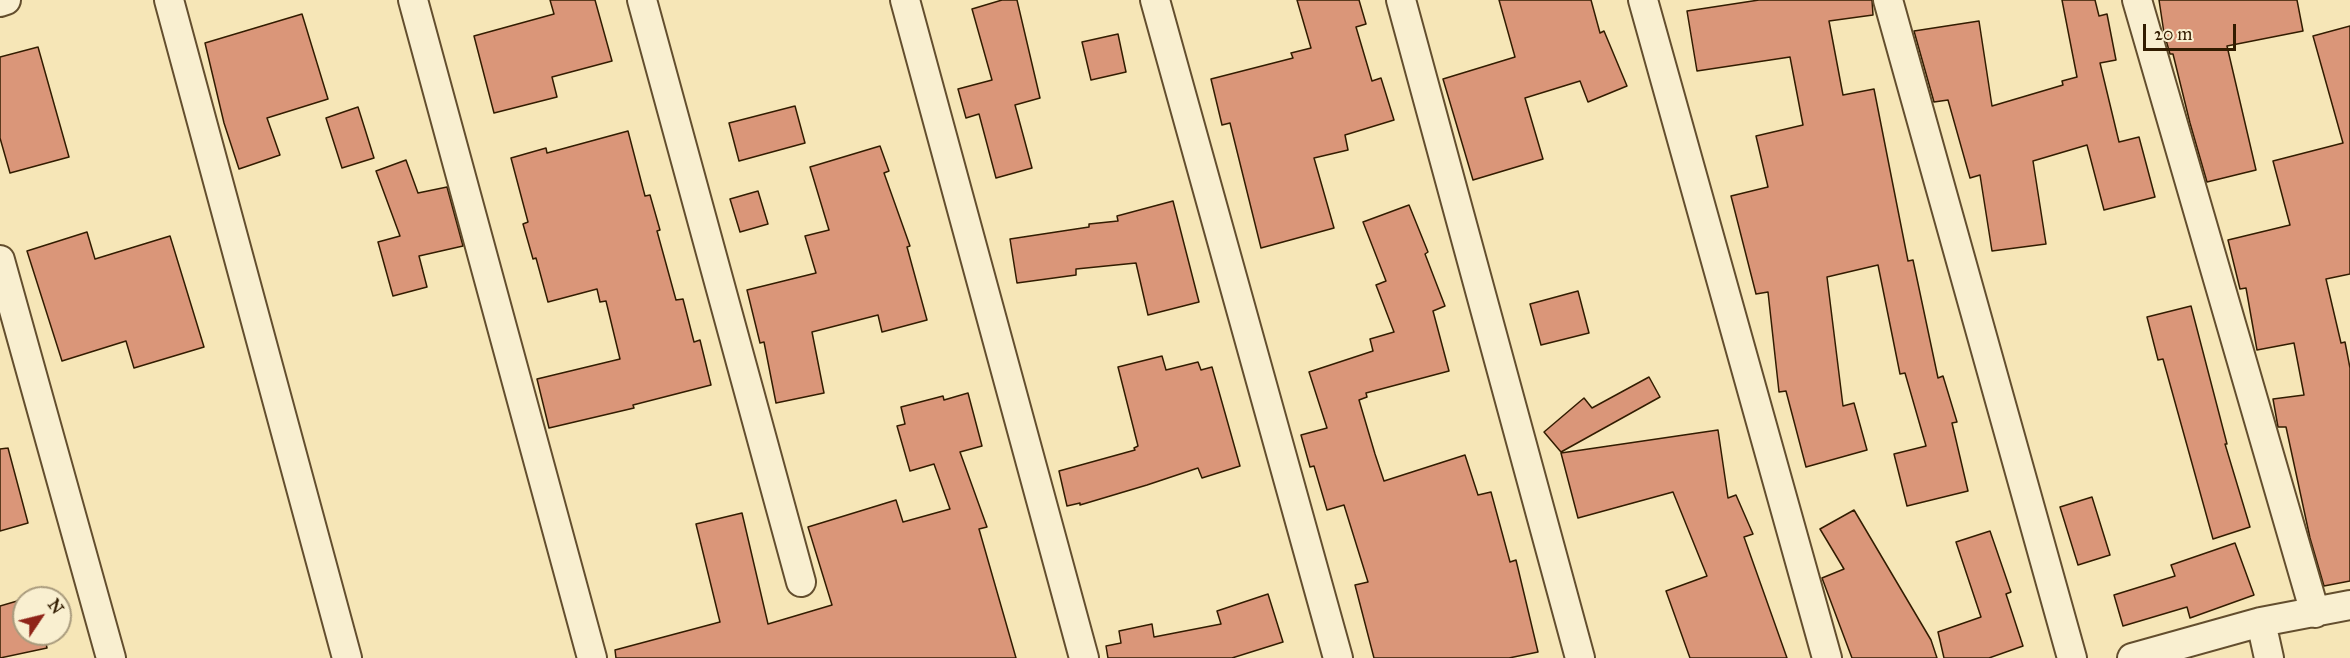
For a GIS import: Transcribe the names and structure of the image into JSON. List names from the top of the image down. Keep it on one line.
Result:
{"scale_bar":"20 m","north":"top right"}
